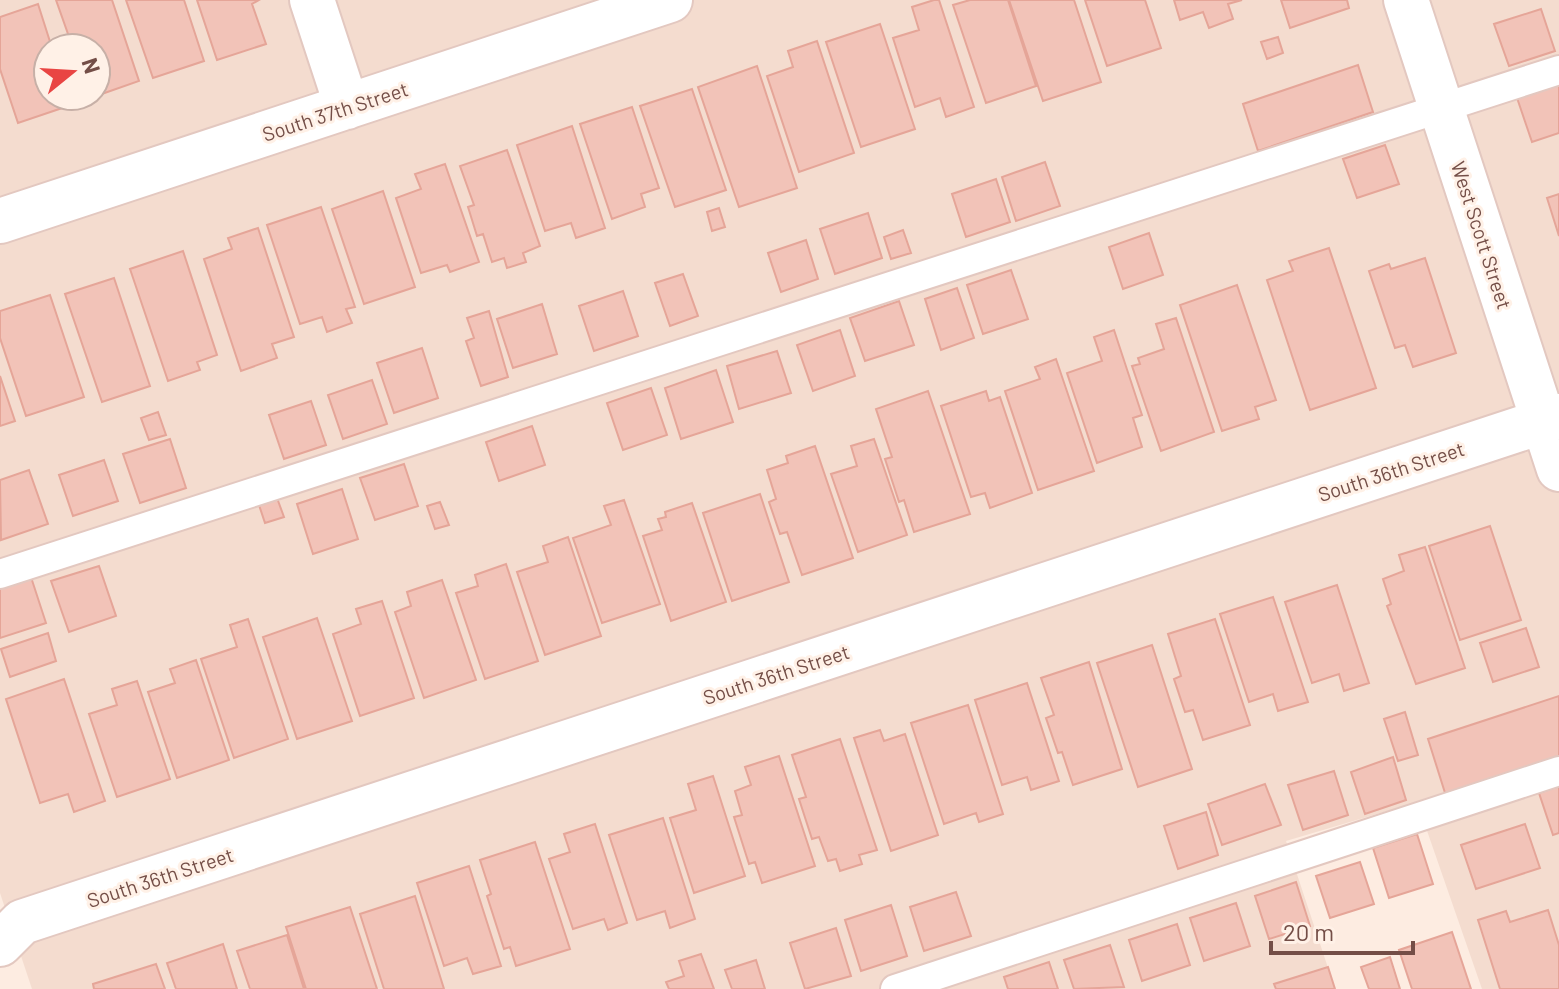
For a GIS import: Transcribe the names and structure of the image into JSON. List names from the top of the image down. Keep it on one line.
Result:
{"streets":{"street":["South 37th Street","West Scott Street","South 36th Street"]},"crossings":[["West Scott Street","South 36th Street"]],"scale_bar":"20 m","north":"right"}
